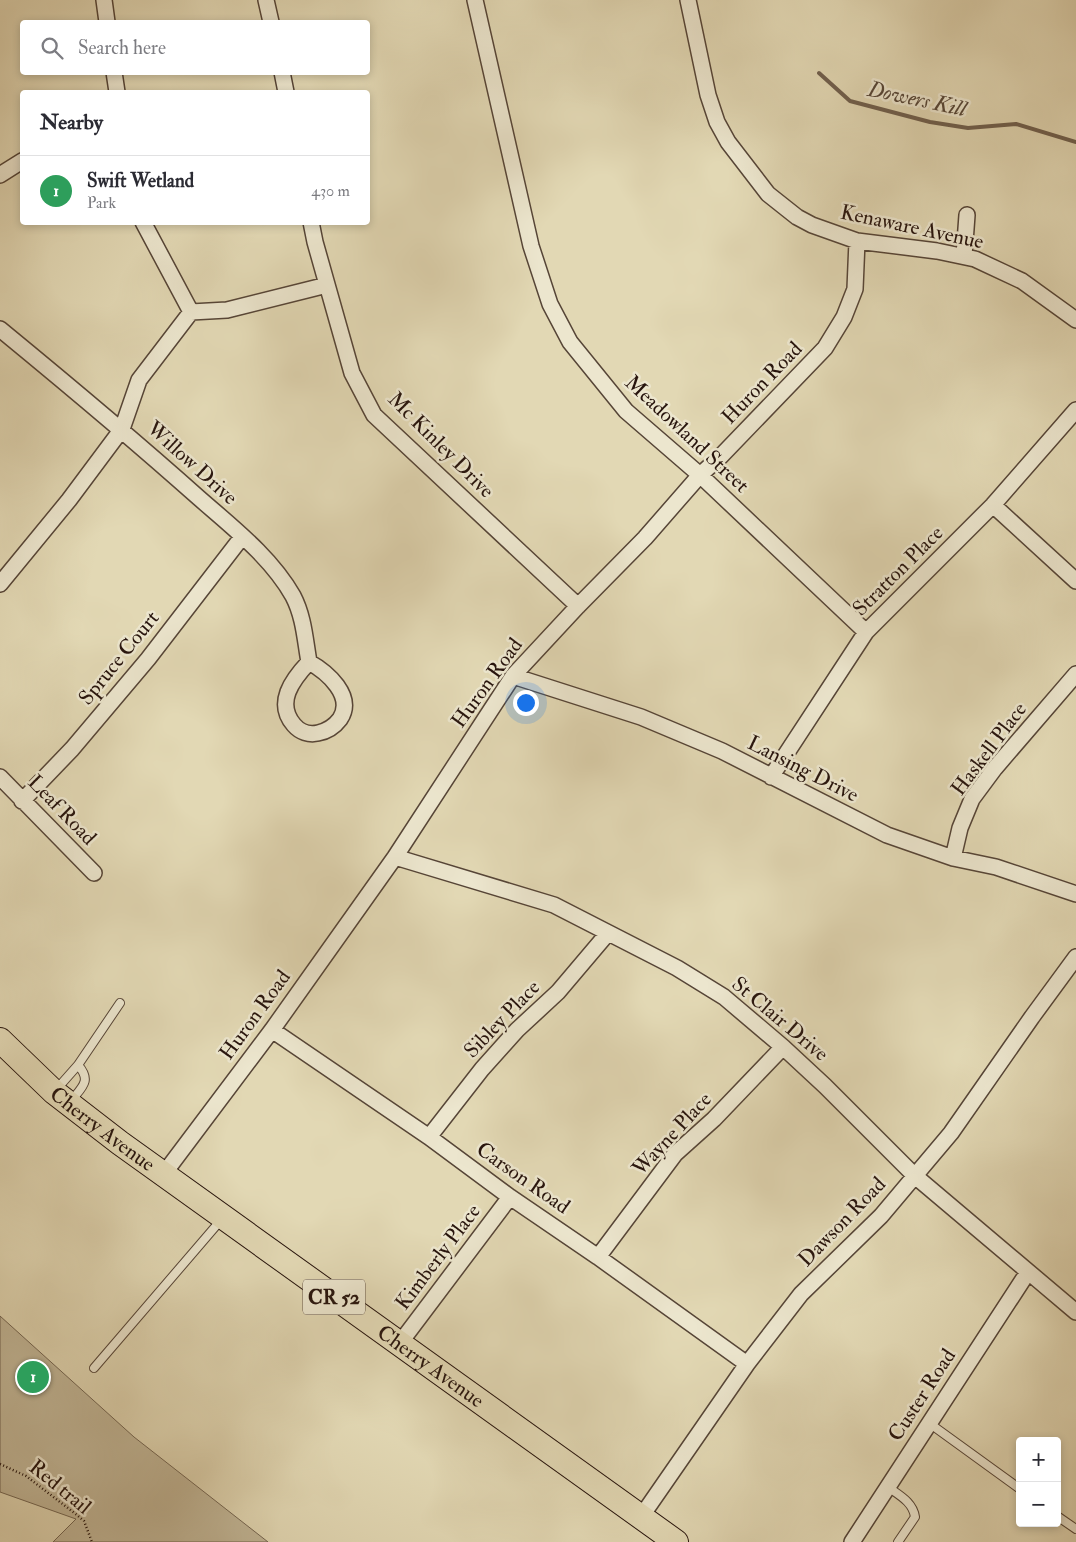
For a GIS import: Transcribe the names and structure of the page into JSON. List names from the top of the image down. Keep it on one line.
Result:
{"streets":{"main road":["Cherry Avenue","CR 52"],"street":["Kenaware Avenue","Huron Road","Meadowland Street","Mc Kinley Drive","Willow Drive","Stratton Place","Spruce Court","Haskell Place","Lansing Drive","Leaf Road","Sibley Place","St Clair Drive","Wayne Place","Carson Road","Dawson Road","Kimberly Place","Custer Road"],"path":["Red trail"]},"crossings":[["Kenaware Avenue","Huron Road"],["Huron Road","Meadowland Street"],["Huron Road","Mc Kinley Drive"],["Huron Road","Lansing Drive"],["Huron Road","St Clair Drive"],["Huron Road","Cherry Avenue"],["Huron Road","Carson Road"],["Meadowland Street","Stratton Place"],["Willow Drive","Spruce Court"],["Stratton Place","Lansing Drive"],["Spruce Court","Leaf Road"],["Haskell Place","Lansing Drive"],["Sibley Place","St Clair Drive"],["Sibley Place","Carson Road"],["St Clair Drive","Wayne Place"],["St Clair Drive","Dawson Road"],["St Clair Drive","Custer Road"],["Cherry Avenue","Dawson Road"],["Cherry Avenue","Kimberly Place"],["Wayne Place","Carson Road"],["Carson Road","Dawson Road"],["Carson Road","Kimberly Place"]],"water":["Dowers Kill"],"page":{"search":"Search here","heading":"Nearby","list":[{"mark":"1","name":"Swift Wetland","note":"Park","value":"430 m"}],"pins":"1","map_buttons":["+","−"]}}
